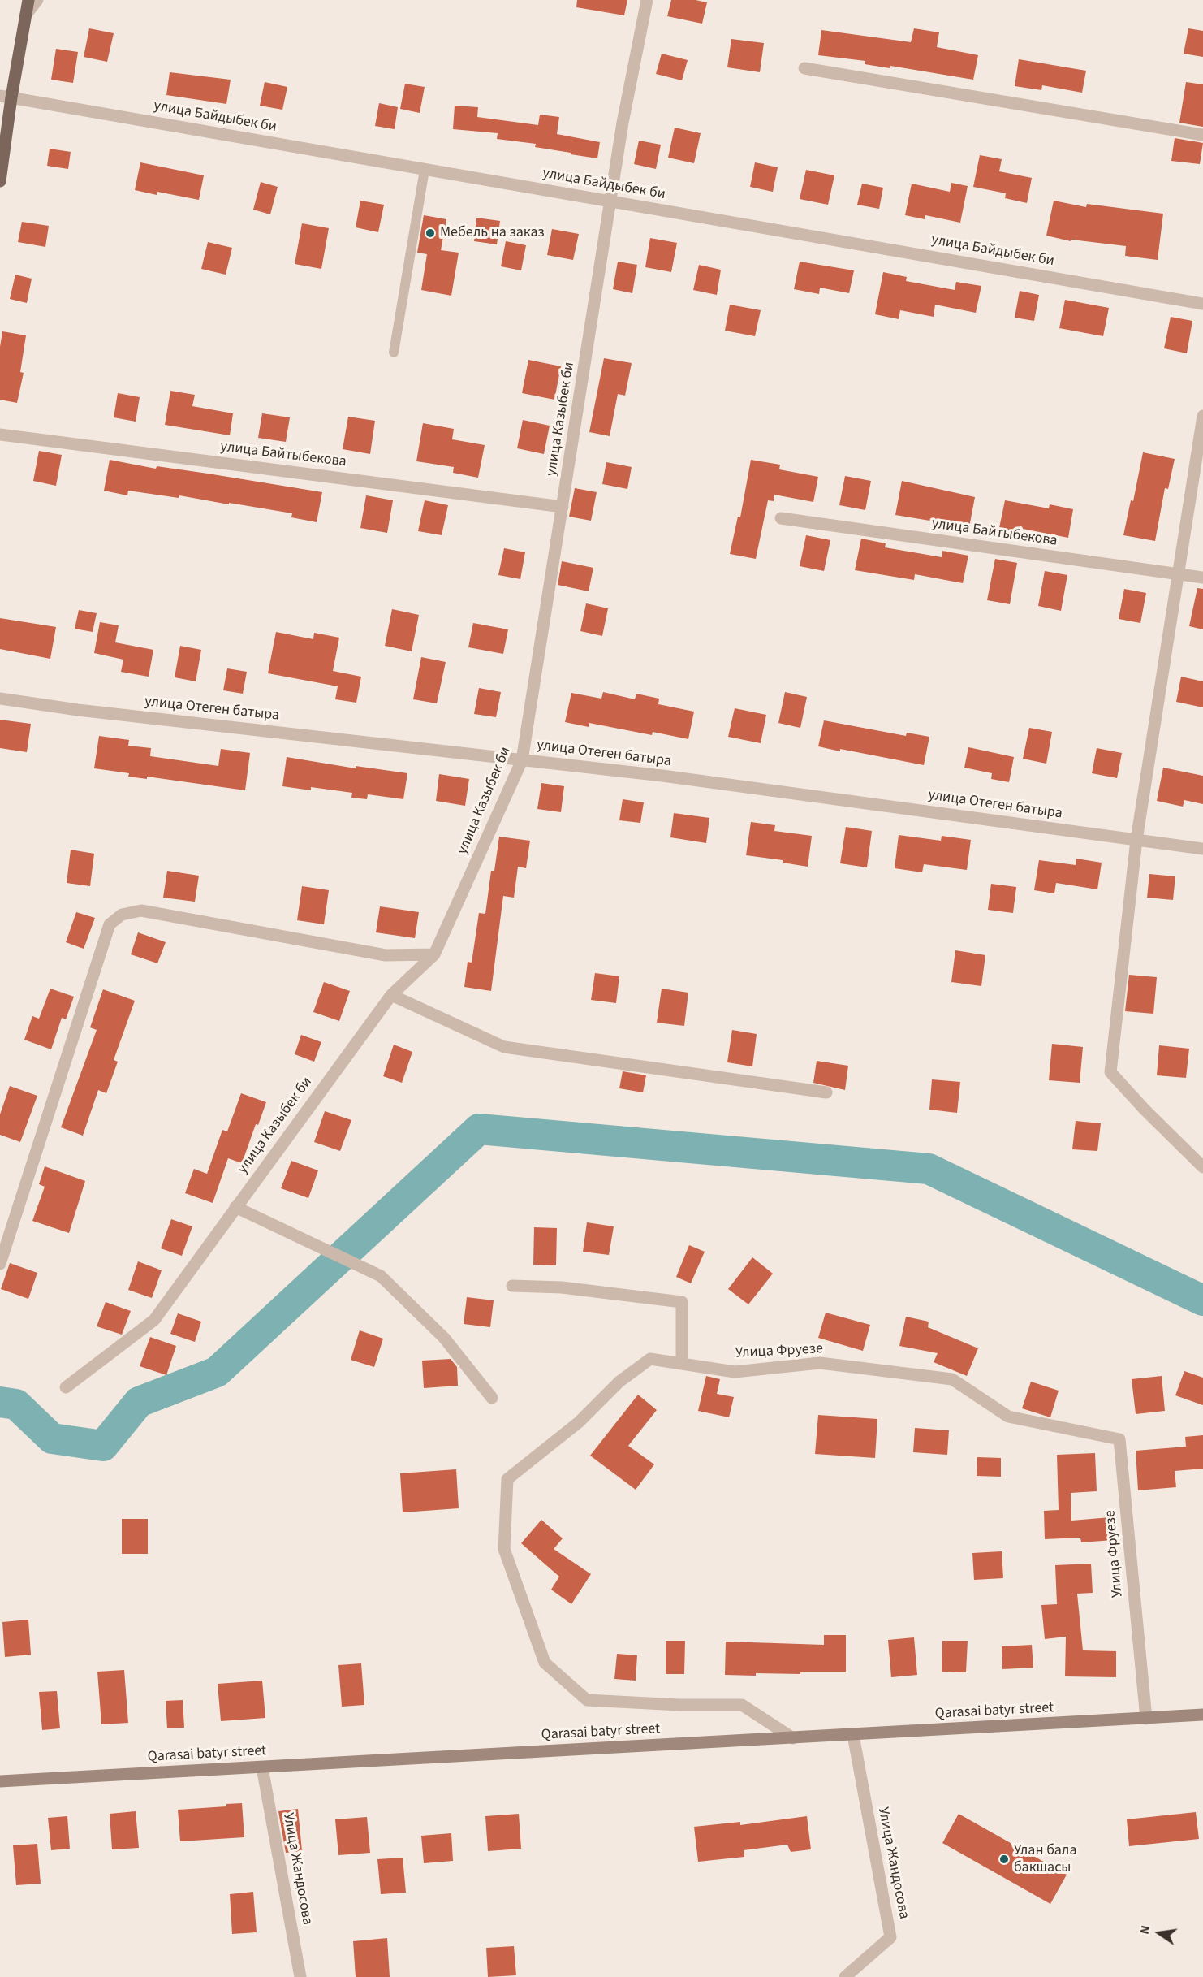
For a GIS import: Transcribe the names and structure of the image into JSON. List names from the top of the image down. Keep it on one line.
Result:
{"streets":{"main road":["Qarasai batyr street"],"street":["улица Байдыбек би","улица Казыбек би","улица Байтыбекова","улица Отеген батыра","Улица Фруезе","Улица Жандосова"]},"crossings":[["улица Байдыбек би","улица Казыбек би"],["улица Казыбек би","улица Байтыбекова"],["улица Казыбек би","улица Отеген батыра"],["Улица Фруезе","Qarasai batyr street"],["Qarasai batyr street","Улица Жандосова"]],"places":["Мебель на заказ","Улан бала бакшасы"],"north":"left"}
